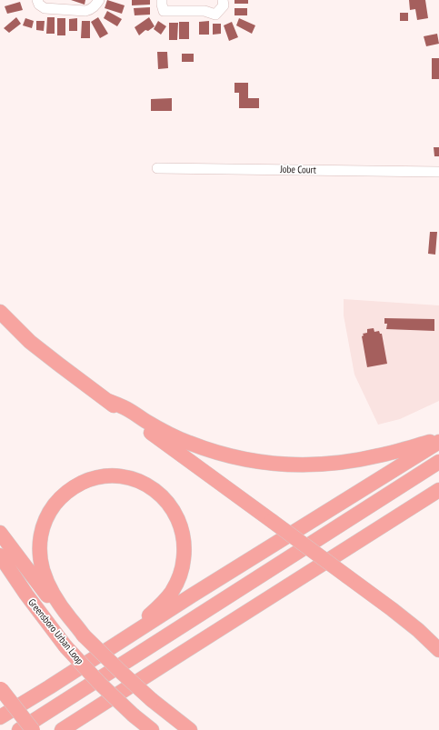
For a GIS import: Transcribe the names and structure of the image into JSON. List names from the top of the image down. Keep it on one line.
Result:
{"streets":{"highway":["Greensboro Urban Loop"],"street":["Jobe Court"]}}
